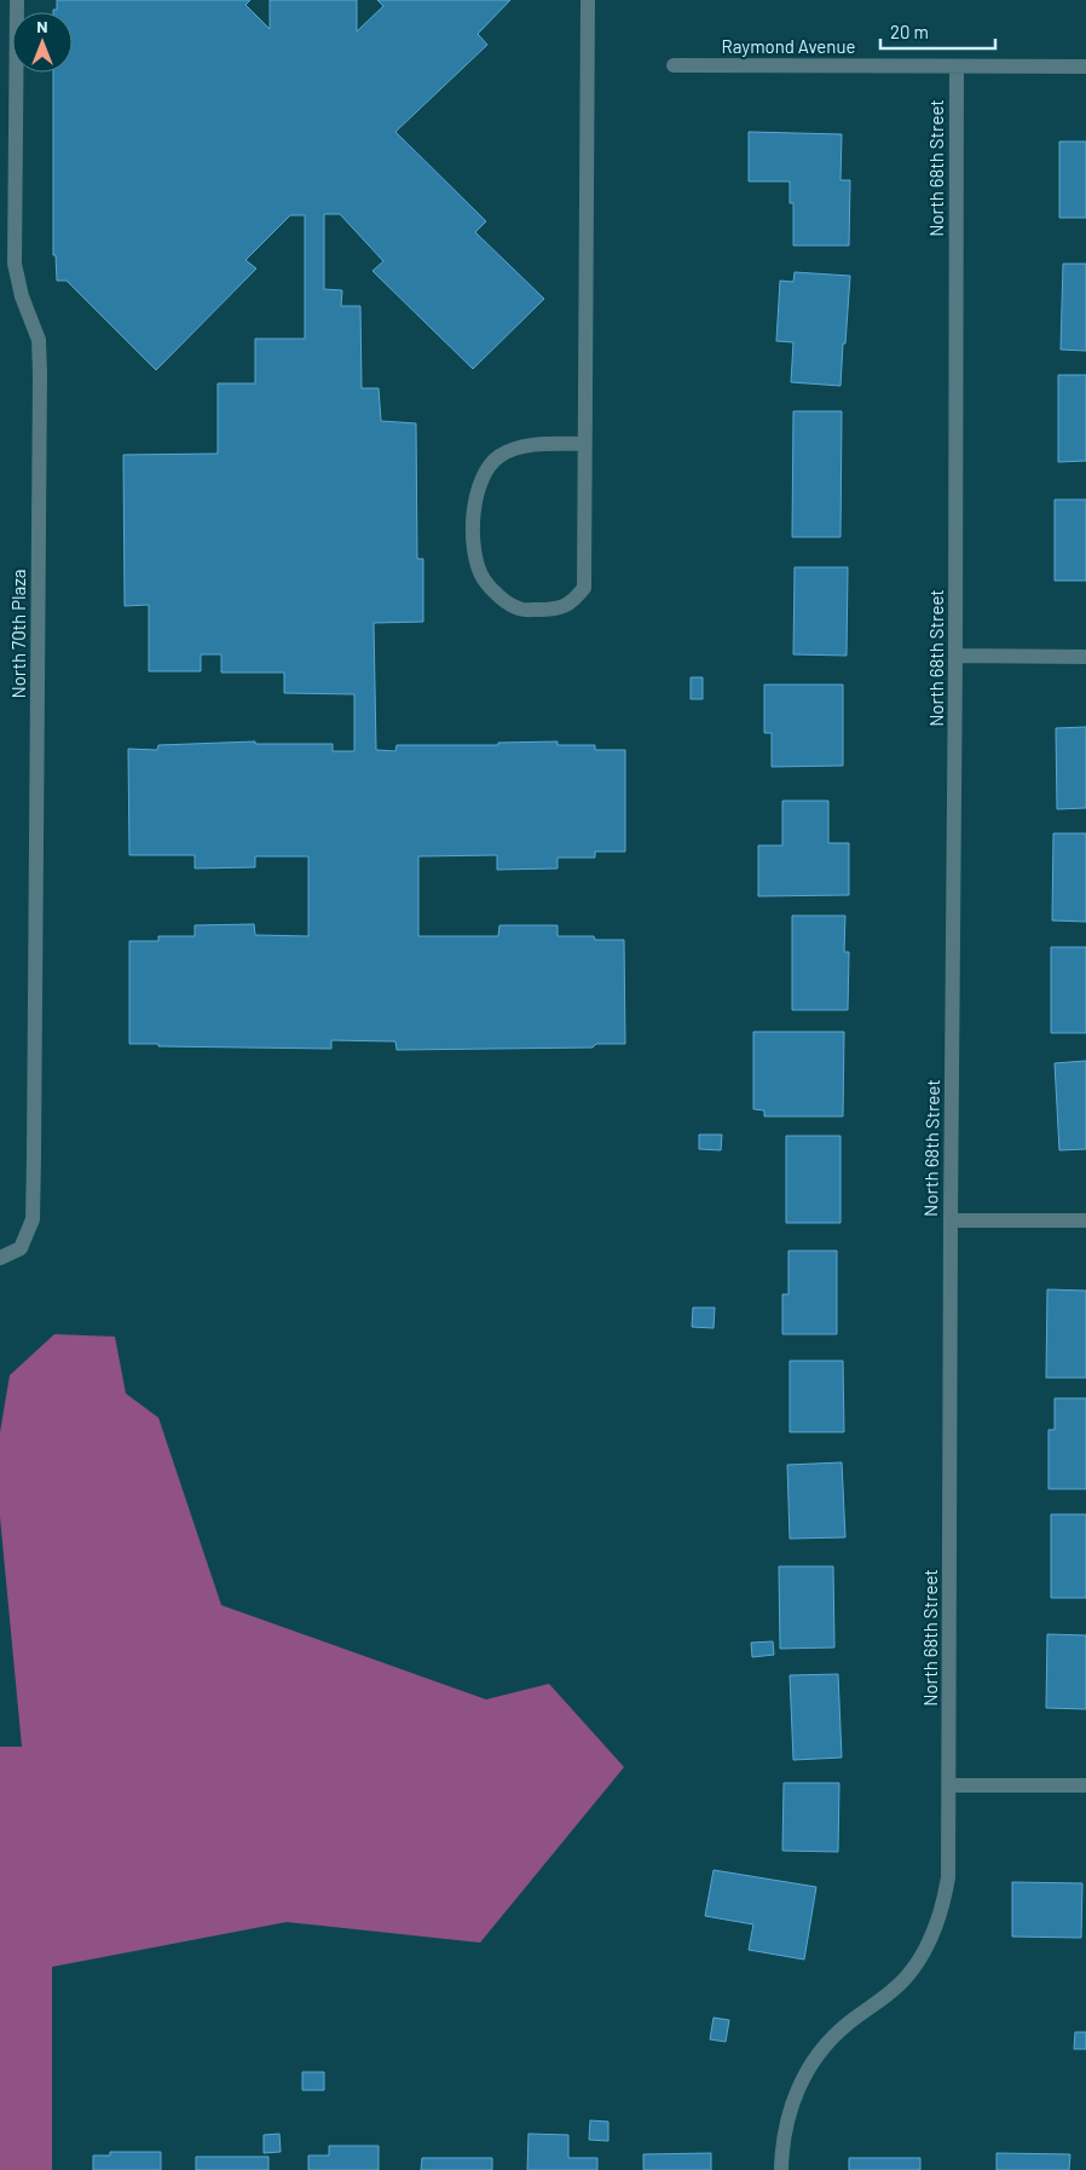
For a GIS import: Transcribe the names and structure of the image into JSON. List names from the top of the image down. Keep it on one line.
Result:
{"streets":{"street":["Raymond Avenue","North 68th Street","North 70th Plaza"]},"crossings":[["Raymond Avenue","North 68th Street"]],"scale_bar":"20 m","north":"top"}
